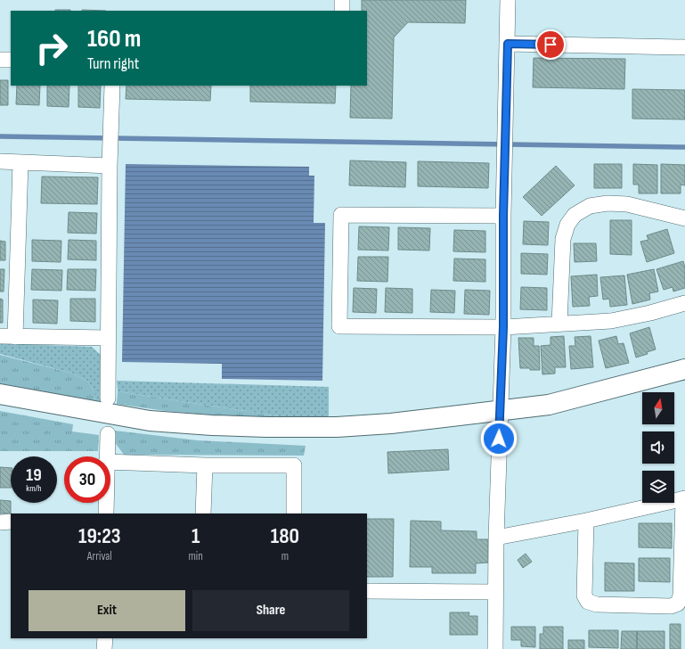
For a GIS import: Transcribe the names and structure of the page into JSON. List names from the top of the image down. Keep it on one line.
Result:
{"north":"top","page":{"turn":["160 m","Turn right"],"speed":"19 km/h","limit":"30","eta":["19:23","Arrival","1","min","180","m"],"buttons":["Exit","Share"]}}
